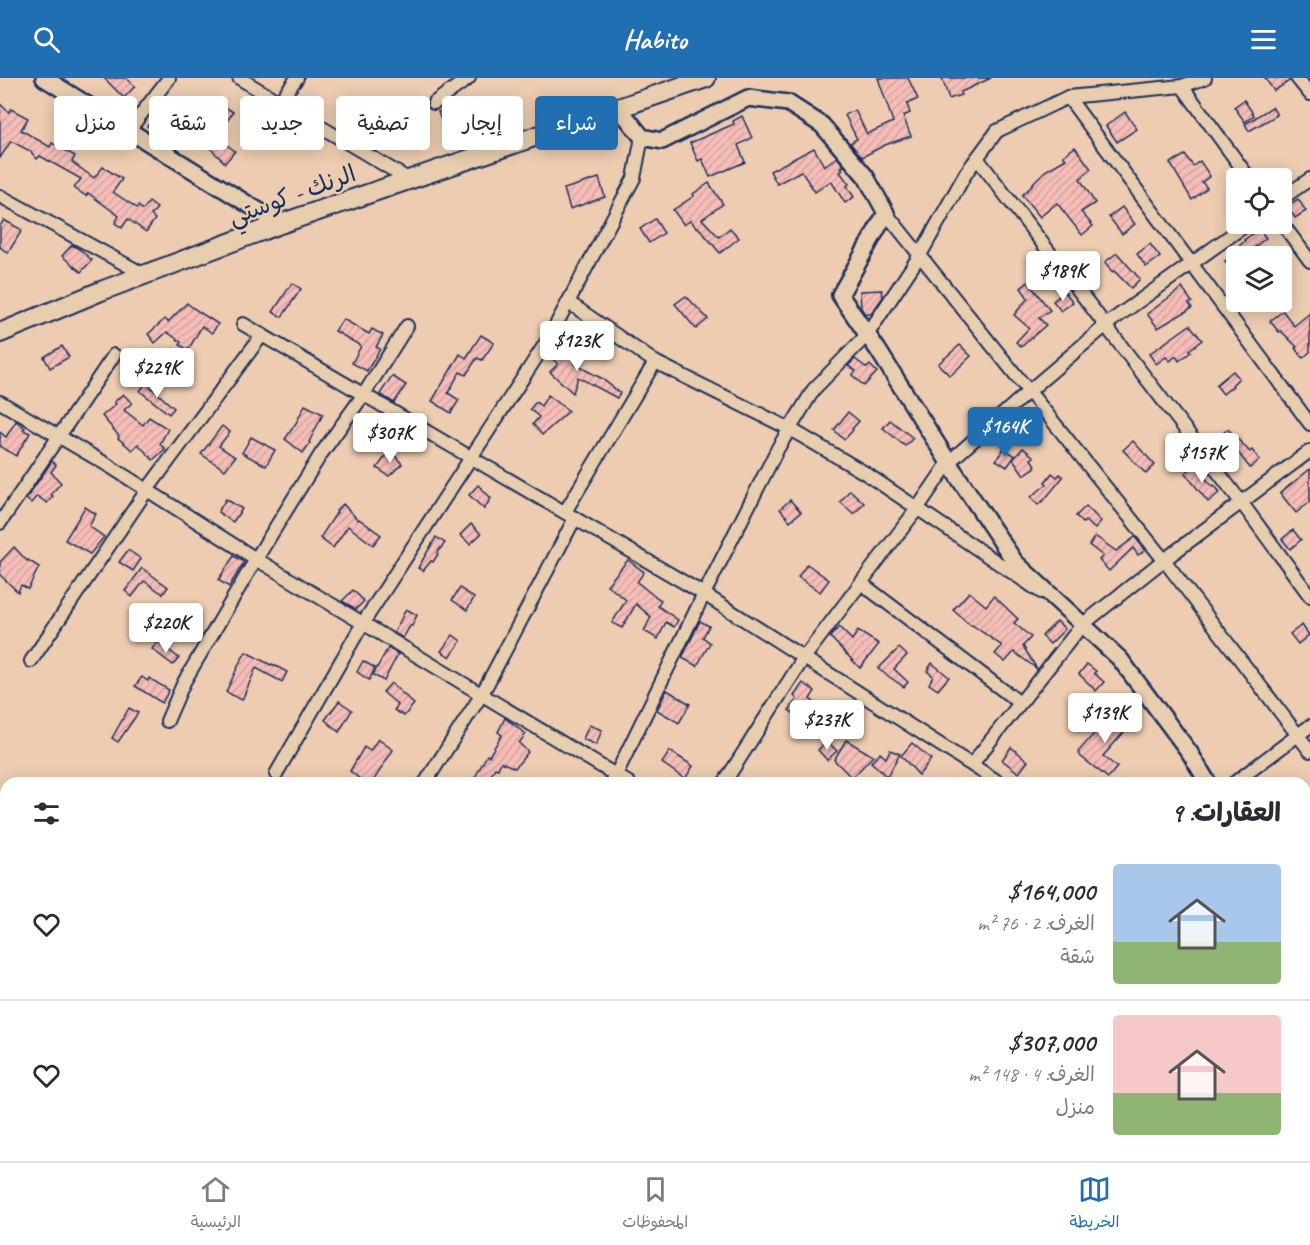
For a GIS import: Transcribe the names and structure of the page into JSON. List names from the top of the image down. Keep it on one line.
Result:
{"streets":{"main road":["الرنك - كوستي"]},"page":{"header":"Habito","chip":["شراء","إيجار","تصفية","جديد","شقة","منزل"],"price":["$189K","$123K","$229K","$164K","$307K","$157K","$220K","$139K","$237K"],"heading":"العقارات: 9","list":[{"name":"$164,000","note":"الغرف: 2 · 76 m² · شقة"},{"name":"$307,000","note":"الغرف: 4 · 148 m² · منزل"}],"tabs":["الخريطة","المحفوظات","الرئيسية"]}}
